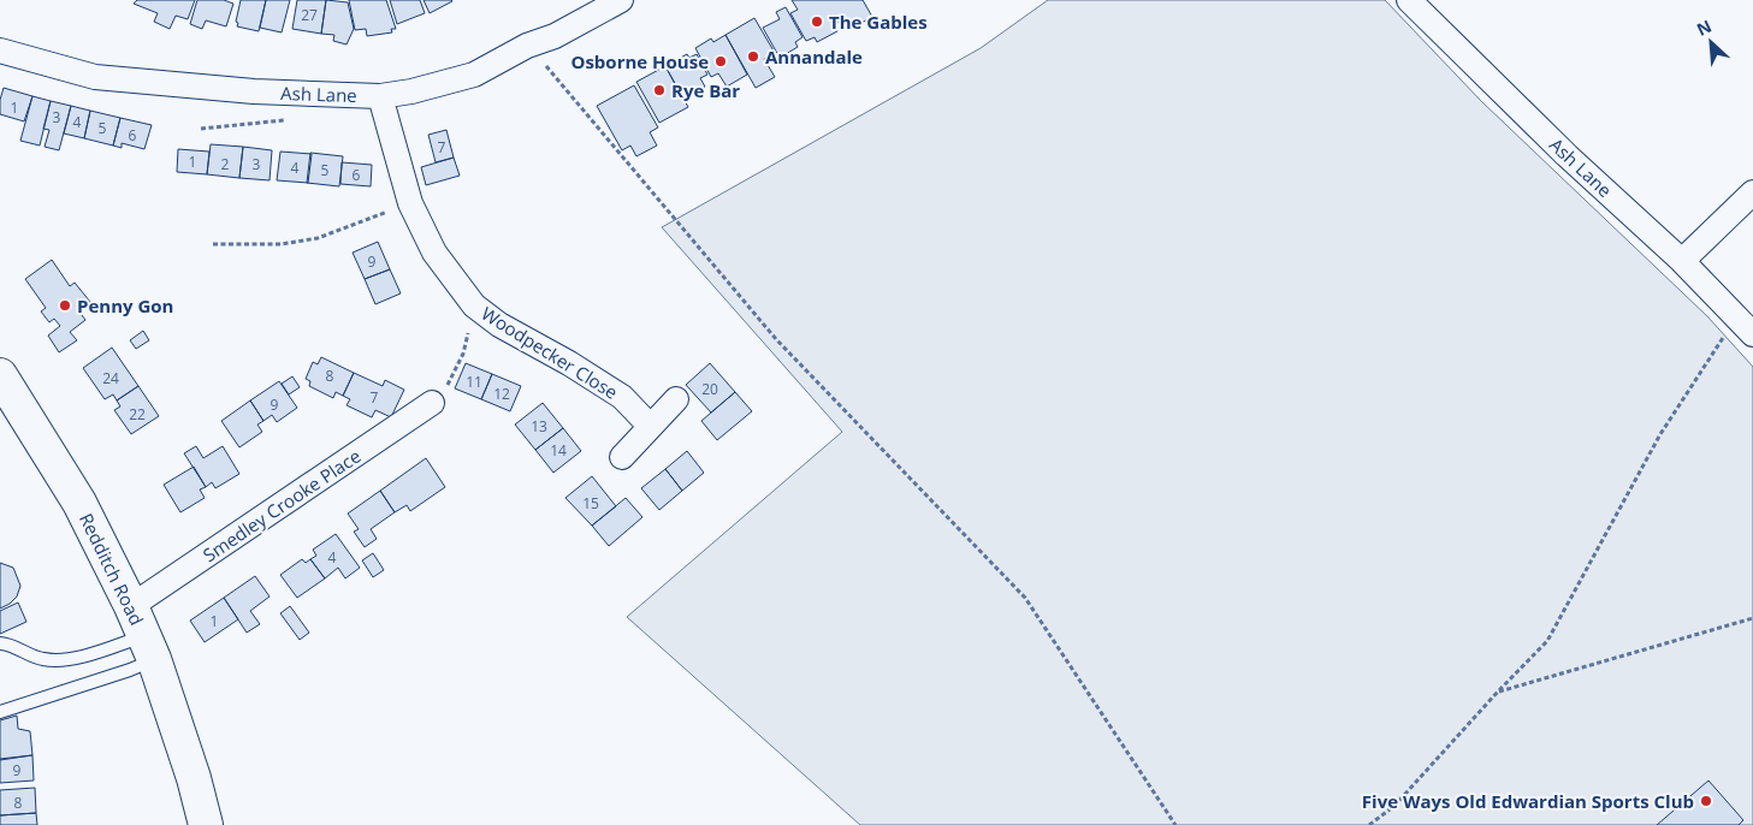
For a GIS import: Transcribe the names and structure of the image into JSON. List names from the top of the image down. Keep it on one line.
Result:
{"streets":{"highway":["Redditch Road"],"street":["Ash Lane","Woodpecker Close","Smedley Crooke Place"]},"crossings":[["Ash Lane","Woodpecker Close"],["Woodpecker Close","Smedley Crooke Place"],["Smedley Crooke Place","Redditch Road"]],"places":["The Gables","Annandale","Osborne House","Rye Bar","Penny Gon","Five Ways Old Edwardian Sports Club"],"house_numbers":["27","1","3","4","5","6","7","1","2","3","4","5","6","9","8","24","11","20","12","7","9","22","13","14","15","4","1","9","8"],"north":"top left"}
